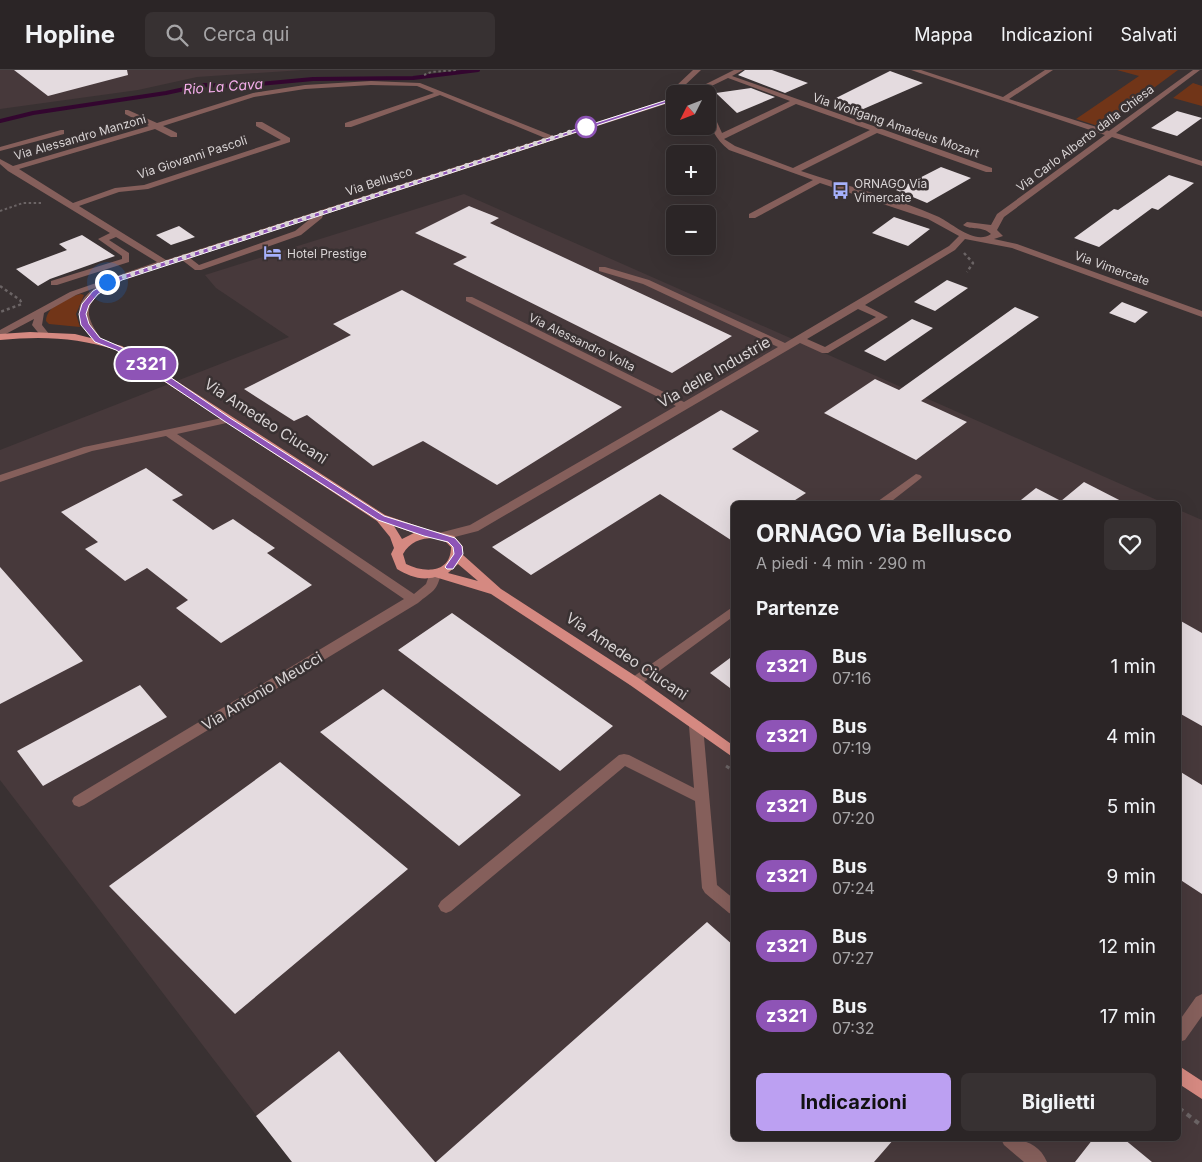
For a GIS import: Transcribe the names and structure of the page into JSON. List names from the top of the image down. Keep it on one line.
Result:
{"streets":{"main road":["Via Amedeo Ciucani"],"street":["Via Wolfgang Amadeus Mozart","Via Alessandro Manzoni","Via Carlo Alberto dalla Chiesa","Via Giovanni Pascoli","Via Bellusco","Via Vimercate","Via Alessandro Volta","Via delle Industrie","Via Antonio Meucci"]},"crossings":[["Via Alessandro Manzoni","Via Bellusco"],["Via Carlo Alberto dalla Chiesa","Via Vimercate"],["Via Bellusco","Via Amedeo Ciucani"],["Via Vimercate","Via delle Industrie"],["Via Alessandro Volta","Via delle Industrie"],["Via delle Industrie","Via Amedeo Ciucani"],["Via delle Industrie","Via Antonio Meucci"],["Via Amedeo Ciucani","Via Antonio Meucci"]],"water":["Rio La Cava"],"places":{"bus stop":["ORNAGO Via Vimercate"],"hotel":["Hotel Prestige"]},"lines":["bus line z321"],"north":"bottom left","page":{"header":"Hopline","search":"Cerca qui","nav":["Mappa","Indicazioni","Salvati"],"on_map":"z321","map_buttons":["+","−"],"heading":[["ORNAGO Via Bellusco","A piedi · 4 min · 290 m"],"Partenze"],"list":[{"mark":"z321","name":"Bus","note":"07:16","value":"1 min"},{"mark":"z321","name":"Bus","note":"07:19","value":"4 min"},{"mark":"z321","name":"Bus","note":"07:20","value":"5 min"},{"mark":"z321","name":"Bus","note":"07:24","value":"9 min"},{"mark":"z321","name":"Bus","note":"07:27","value":"12 min"},{"mark":"z321","name":"Bus","note":"07:32","value":"17 min"}],"buttons":["Indicazioni","Biglietti"]}}
